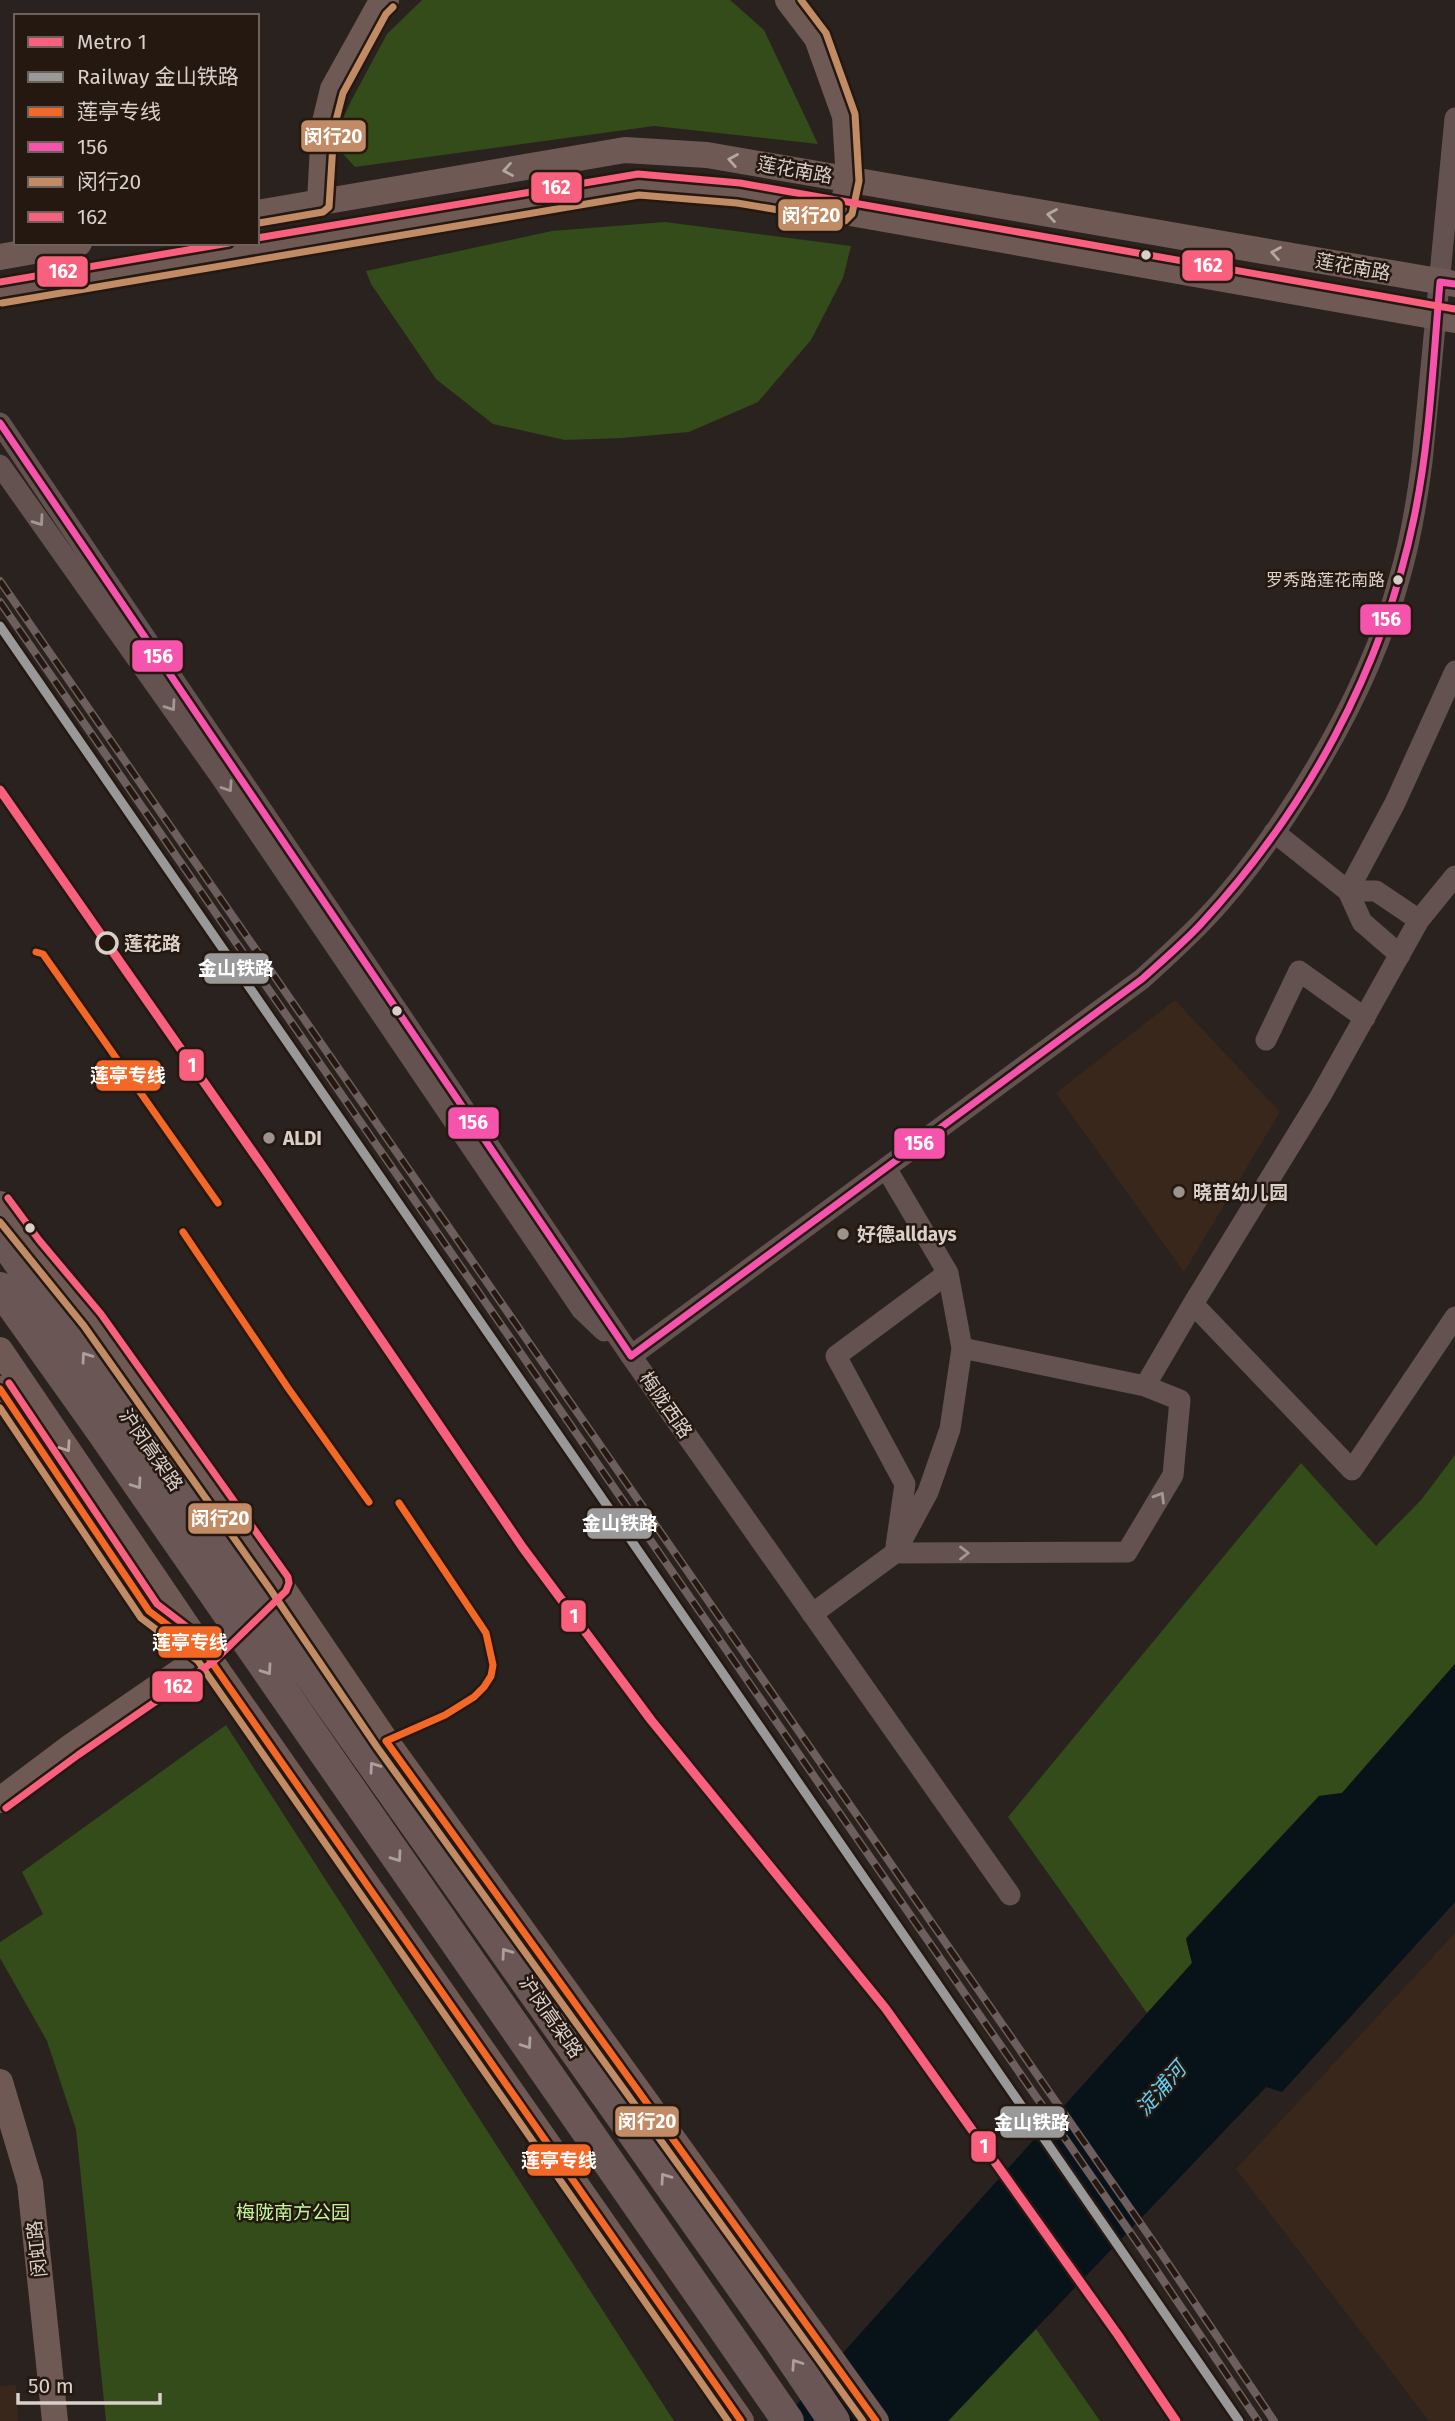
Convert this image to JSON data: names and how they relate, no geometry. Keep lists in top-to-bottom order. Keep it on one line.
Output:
{"streets":{"highway":["沪闵高架路"],"main road":["莲花南路","闵虹路"],"street":["梅陇西路"]},"water":["淀浦河"],"parks":["梅陇南方公园"],"places":["罗秀路莲花南路","莲花路","ALDI","晓苗幼儿园","好德alldays"],"lines":["transit line 闵行20","transit line 162","transit line 156","rail line 金山铁路","metro line 1","transit line 莲亭专线"],"legend":["Metro 1","Railway 金山铁路","莲亭专线","156","闵行20","162"],"scale_bar":"50 m"}
